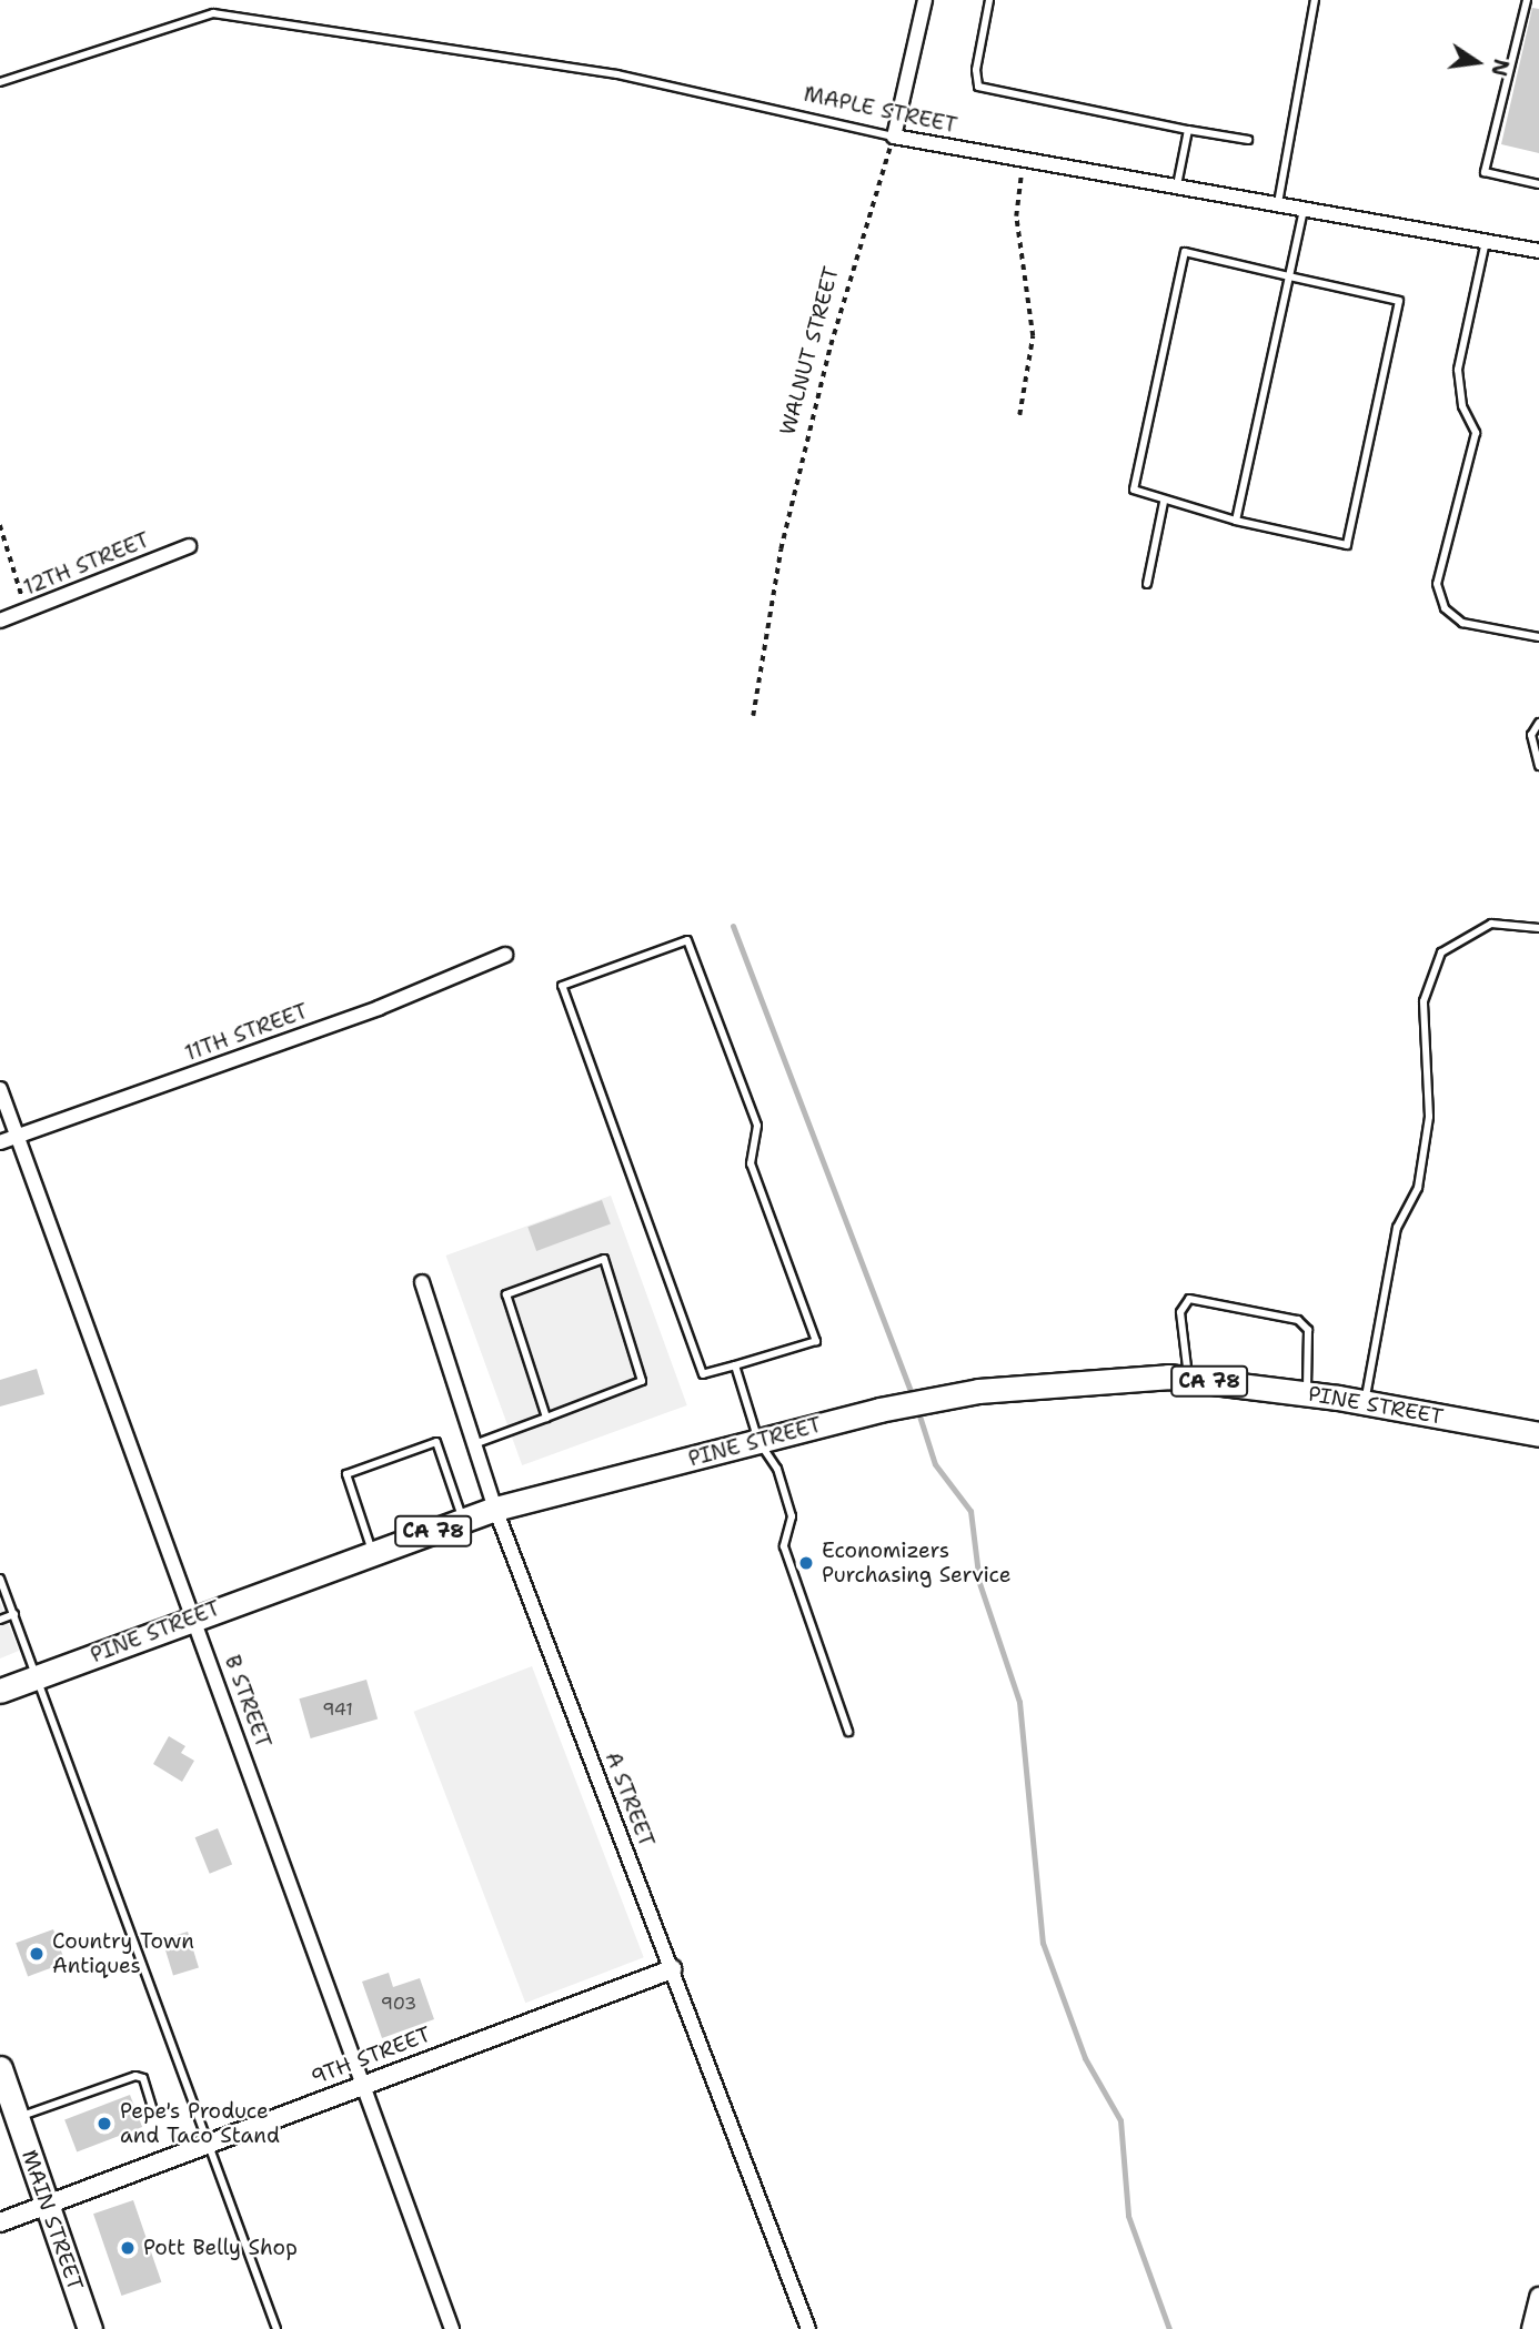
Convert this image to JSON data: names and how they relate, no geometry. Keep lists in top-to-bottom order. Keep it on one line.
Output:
{"streets":{"main road":["CA 78","PINE STREET","MAIN STREET"],"street":["MAPLE STREET","12TH STREET","11TH STREET","B STREET","A STREET","9TH STREET"],"path":["WALNUT STREET"]},"crossings":[["MAPLE STREET","WALNUT STREET"],["11TH STREET","B STREET"],["PINE STREET","B STREET"],["PINE STREET","A STREET"],["B STREET","9TH STREET"],["A STREET","9TH STREET"],["9TH STREET","MAIN STREET"]],"places":["Economizers Purchasing Service","Country Town Antiques","Pepe's Produce and Taco Stand","Pott Belly Shop"],"house_numbers":["941","903"],"north":"right"}
